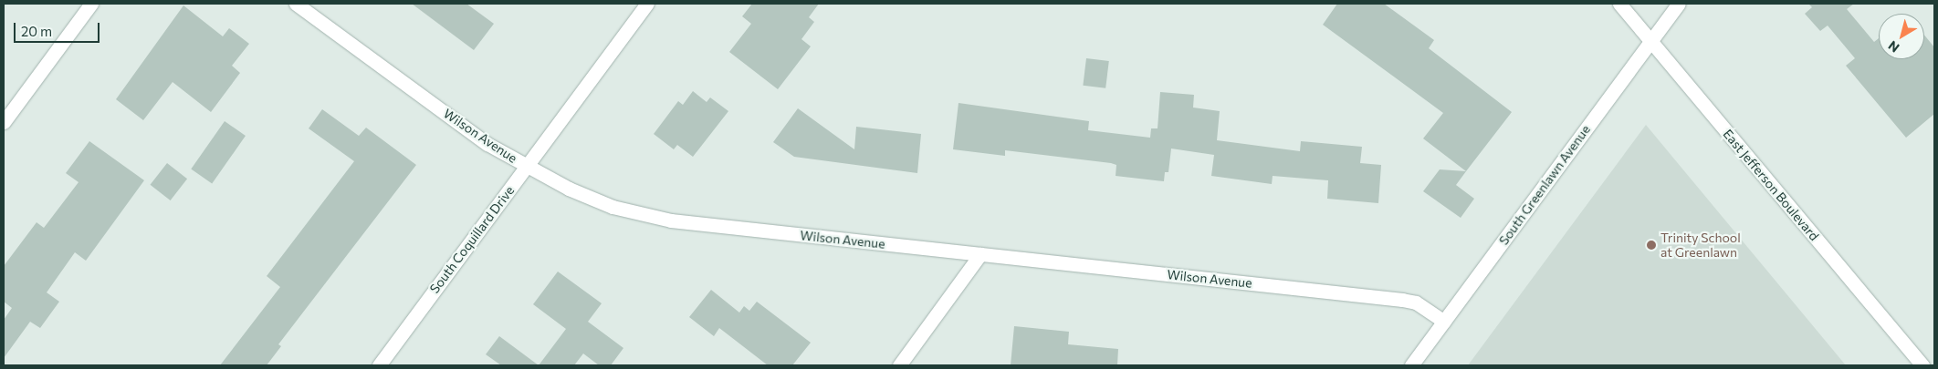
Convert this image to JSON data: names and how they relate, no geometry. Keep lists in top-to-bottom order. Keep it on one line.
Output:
{"streets":{"street":["Wilson Avenue","South Greenlawn Avenue","East Jefferson Boulevard","South Coquillard Drive"]},"crossings":[["Wilson Avenue","South Greenlawn Avenue"],["Wilson Avenue","South Coquillard Drive"],["South Greenlawn Avenue","East Jefferson Boulevard"]],"places":["Trinity School at Greenlawn"],"scale_bar":"20 m","north":"bottom left"}
